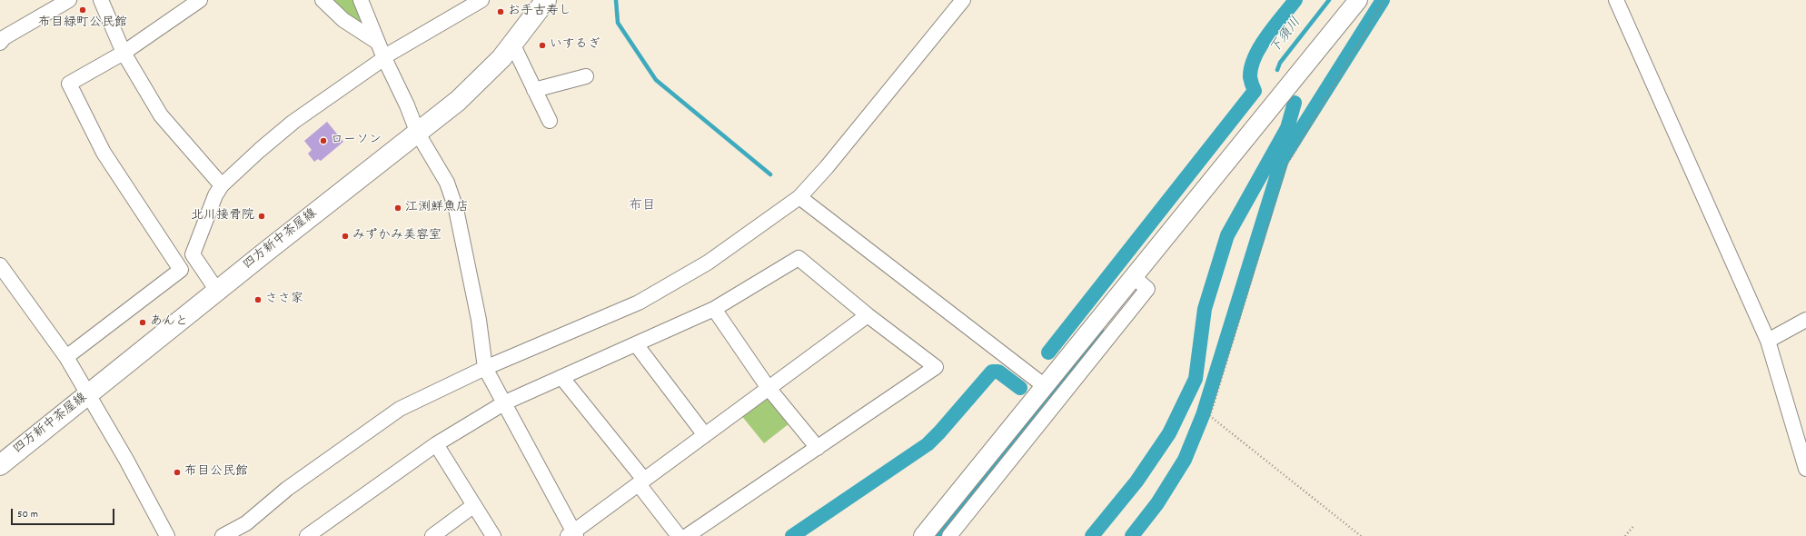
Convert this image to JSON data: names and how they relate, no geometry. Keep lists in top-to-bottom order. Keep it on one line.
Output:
{"streets":{"main road":["四方新中茶屋線"]},"districts":["布目"],"water":["下須川"],"places":["布目緑町公民館","お手古寿し","いするぎ","ローソン","江渕鮮魚店","北川接骨院","みずかみ美容室","ささ家","あんと","布目公民館"],"scale_bar":"50 m"}
